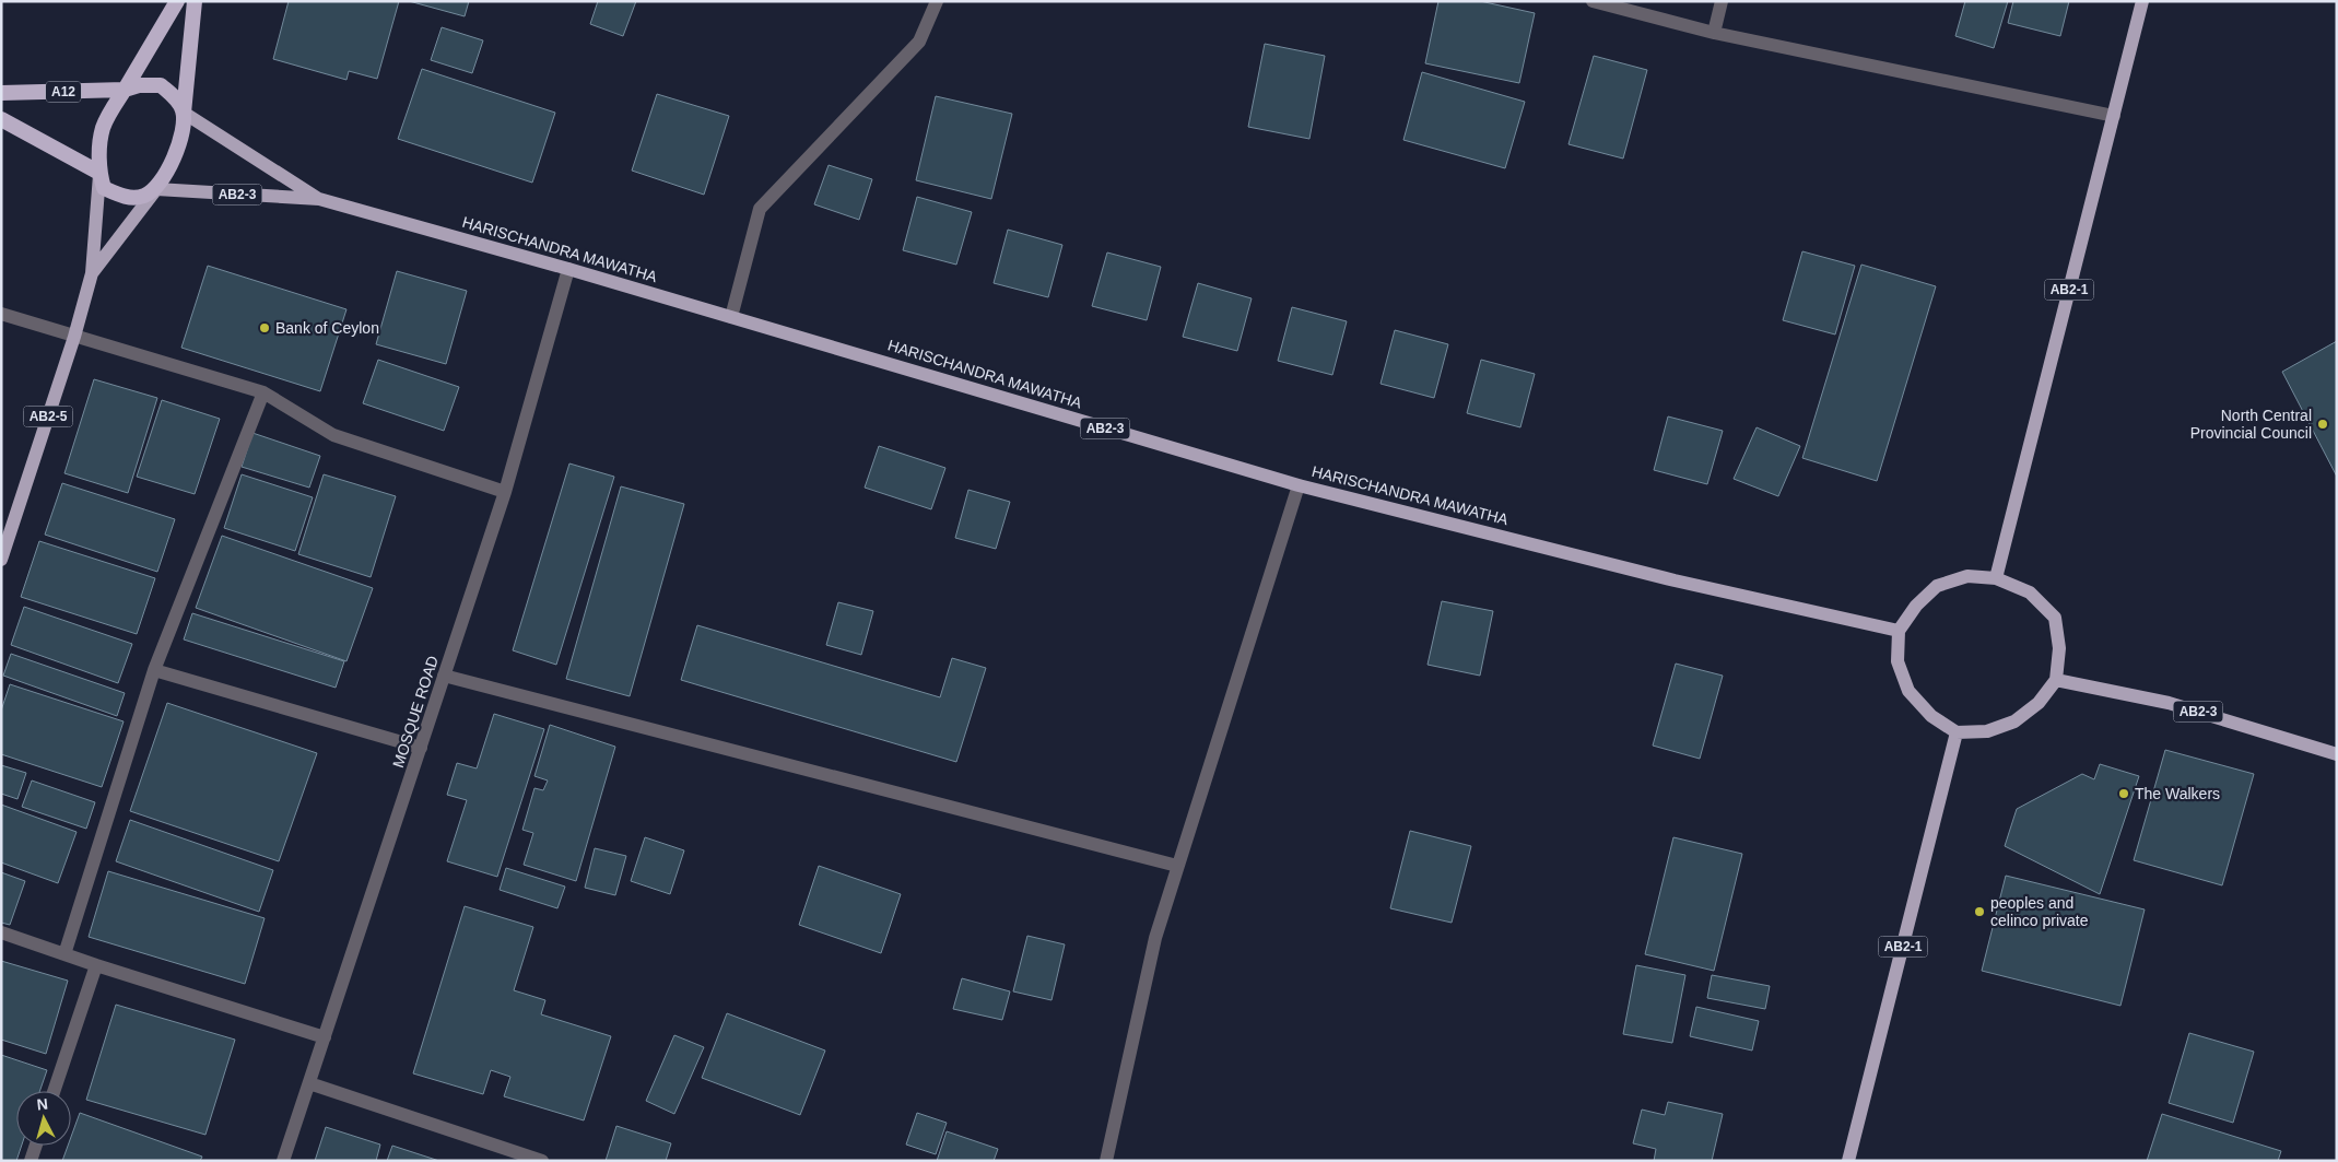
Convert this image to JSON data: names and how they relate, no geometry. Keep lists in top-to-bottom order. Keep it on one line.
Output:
{"streets":{"highway":["A12"],"main road":["AB2-3","HARISCHANDRA MAWATHA","AB2-1","AB2-5"],"street":["MOSQUE ROAD"]},"crossings":[["A12","HARISCHANDRA MAWATHA"],["A12","AB2-5"],["AB2-3","HARISCHANDRA MAWATHA"],["AB2-3","AB2-1"],["HARISCHANDRA MAWATHA","AB2-1"],["HARISCHANDRA MAWATHA","AB2-5"],["HARISCHANDRA MAWATHA","MOSQUE ROAD"]],"places":["Bank of Ceylon","North Central Provincial Council","The Walkers","peoples and celinco private"],"north":"top"}
